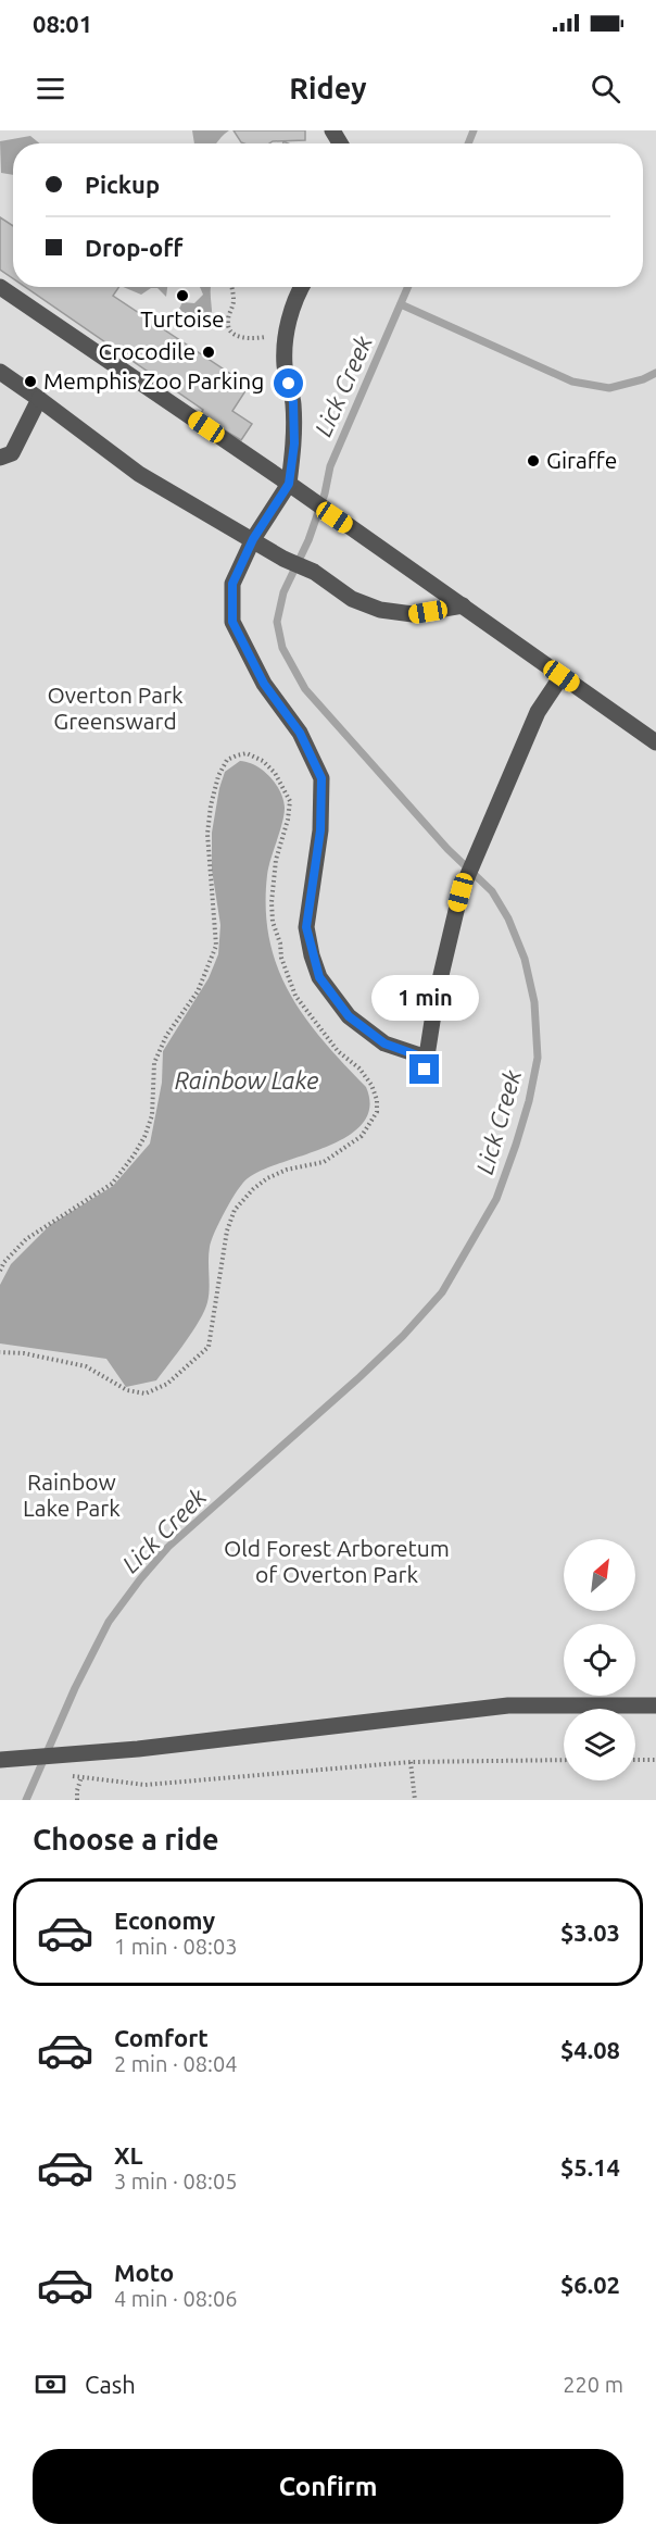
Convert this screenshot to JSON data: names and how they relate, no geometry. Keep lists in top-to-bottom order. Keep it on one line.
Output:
{"water":["Lick Creek","Rainbow Lake"],"parks":["Overton Park Greensward","Rainbow Lake Park","Old Forest Arboretum of Overton Park"],"places":["Turtoise","Crocodile","Memphis Zoo Parking","Giraffe"],"north":"top right","page":{"status":"08:01","header":"Ridey","banner":["Pickup","Drop-off"],"bubble":"1 min","heading":"Choose a ride","list":[{"name":"Economy","note":"1 min · 08:03","value":"$3.03"},{"name":"Comfort","note":"2 min · 08:04","value":"$4.08"},{"name":"XL","note":"3 min · 08:05","value":"$5.14"},{"name":"Moto","note":"4 min · 08:06","value":"$6.02"}],"pay":["Cash","220 m"],"buttons":"Confirm"}}
